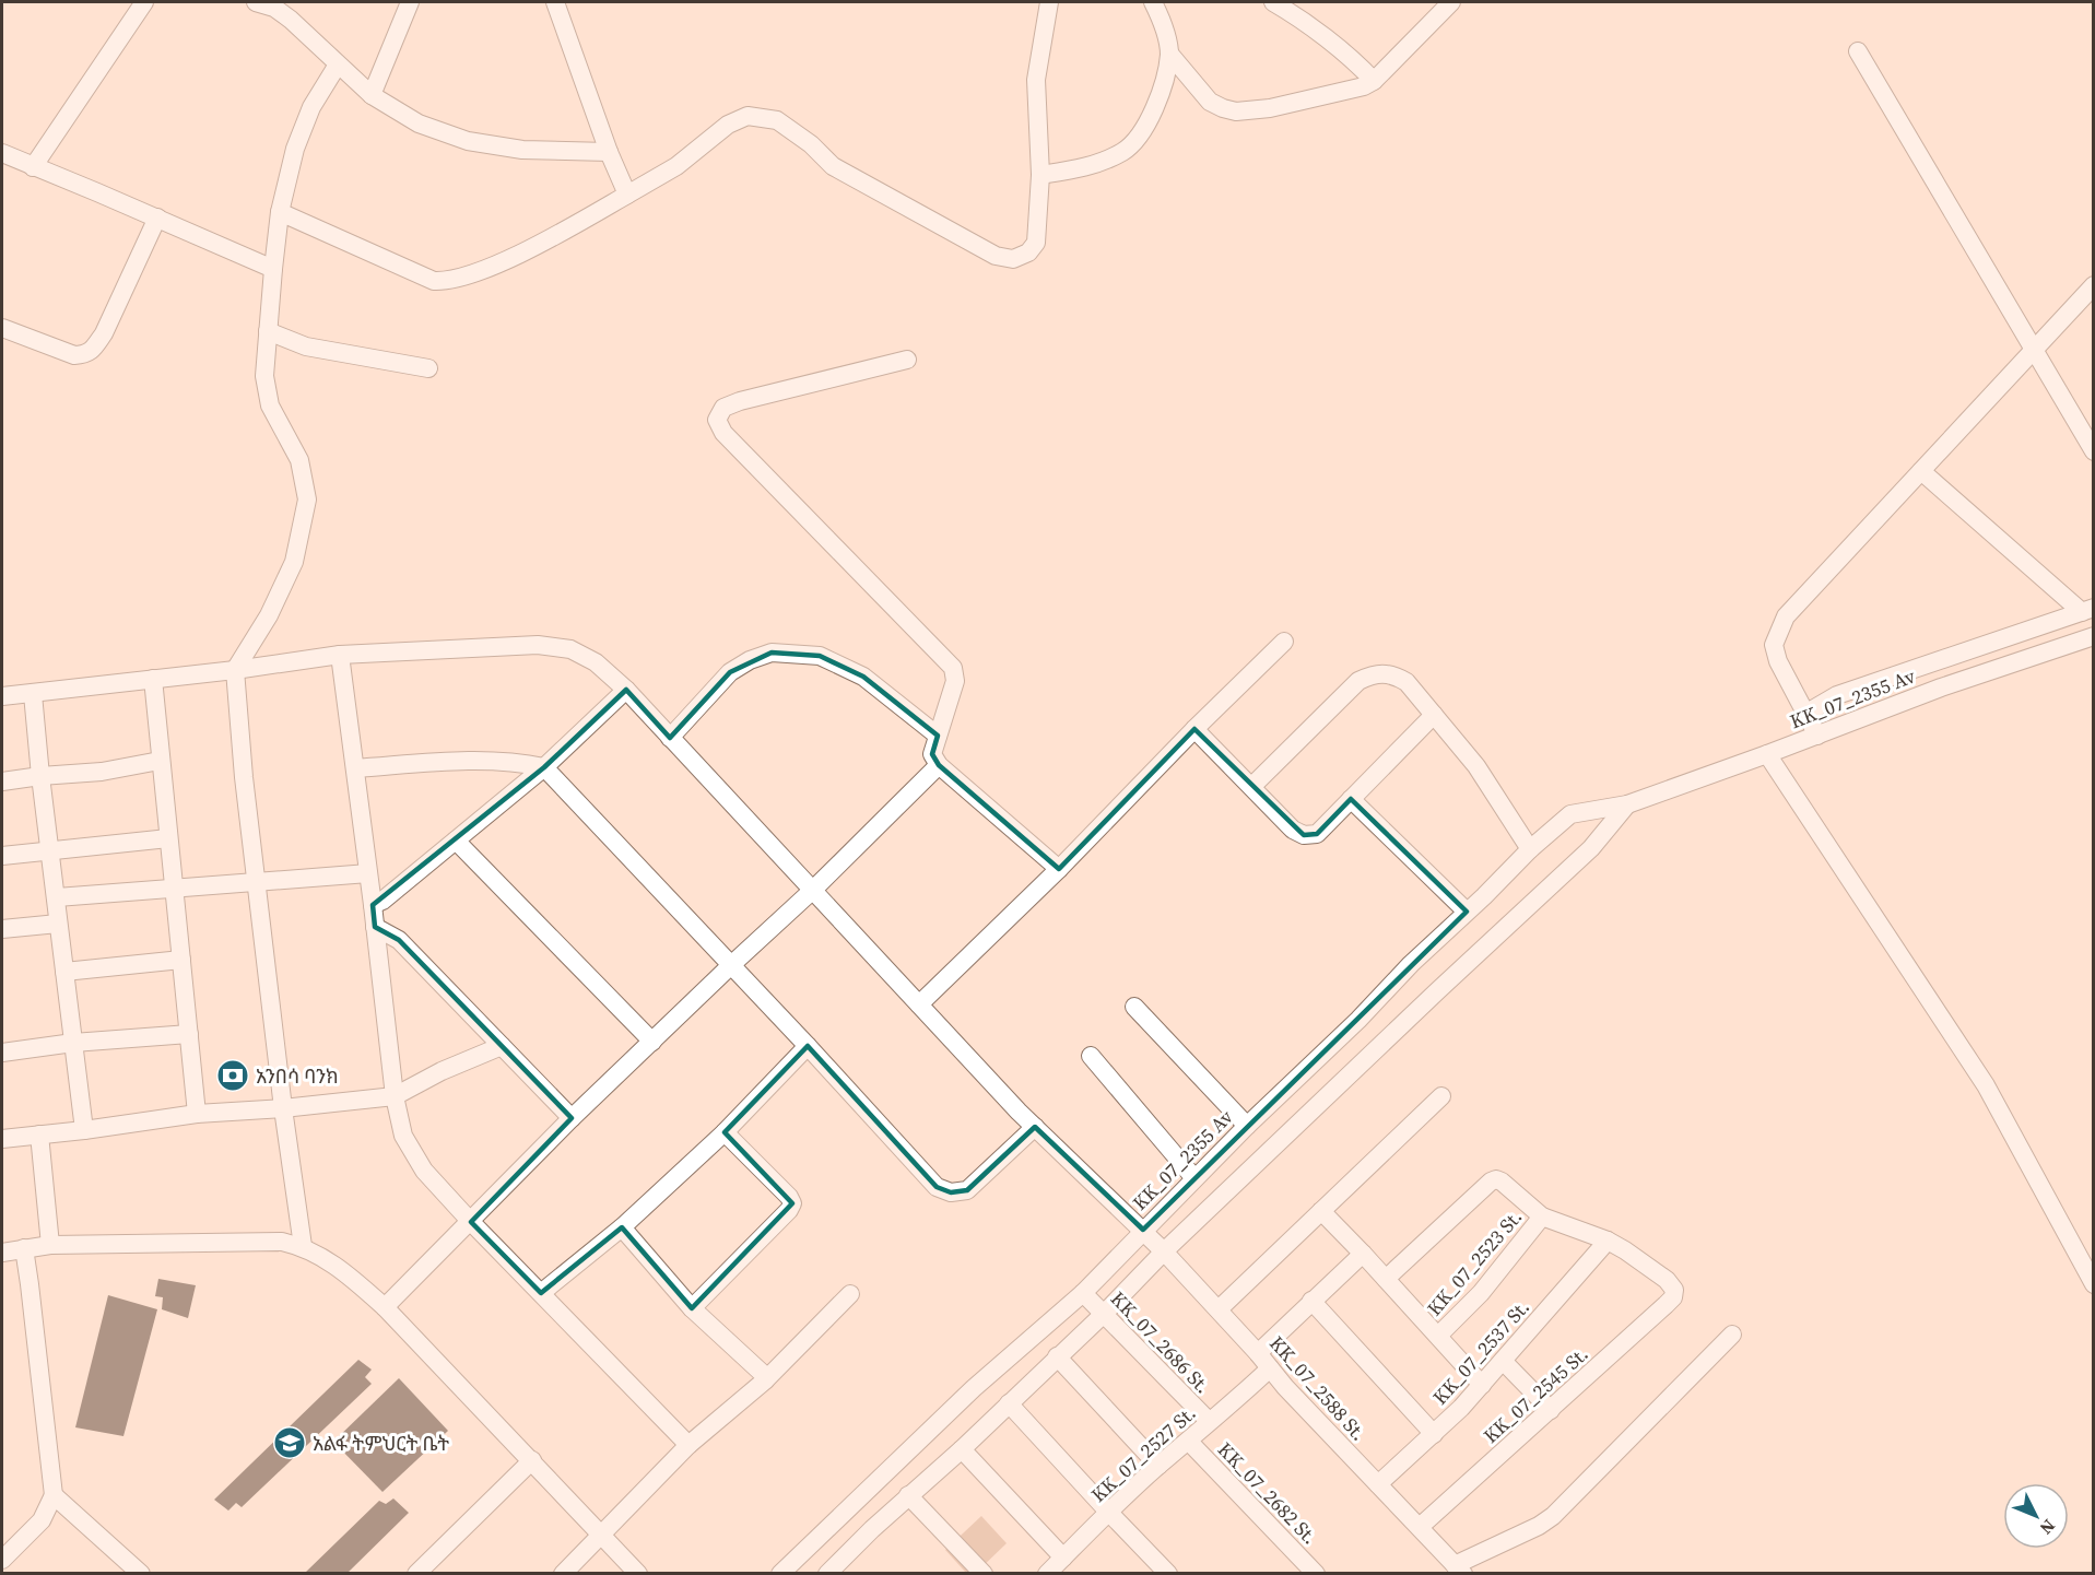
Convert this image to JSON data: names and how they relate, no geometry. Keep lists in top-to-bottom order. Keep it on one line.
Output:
{"streets":{"street":["KK_07_2355 Av","KK_07_2523 St.","KK_07_2686 St.","KK_07_2537 St.","KK_07_2588 St.","KK_07_2545 St.","KK_07_2527 St.","KK_07_2682 St."]},"crossings":[["KK_07_2355 Av","KK_07_2686 St."],["KK_07_2355 Av","KK_07_2588 St."],["KK_07_2686 St.","KK_07_2527 St."],["KK_07_2537 St.","KK_07_2588 St."],["KK_07_2537 St.","KK_07_2545 St."],["KK_07_2588 St.","KK_07_2545 St."],["KK_07_2588 St.","KK_07_2527 St."],["KK_07_2527 St.","KK_07_2682 St."]],"places":{"bank":["አንበሳ ባንክ"],"school or university":["አልፋ ትምህርት ቤት"]},"north":"bottom right"}
